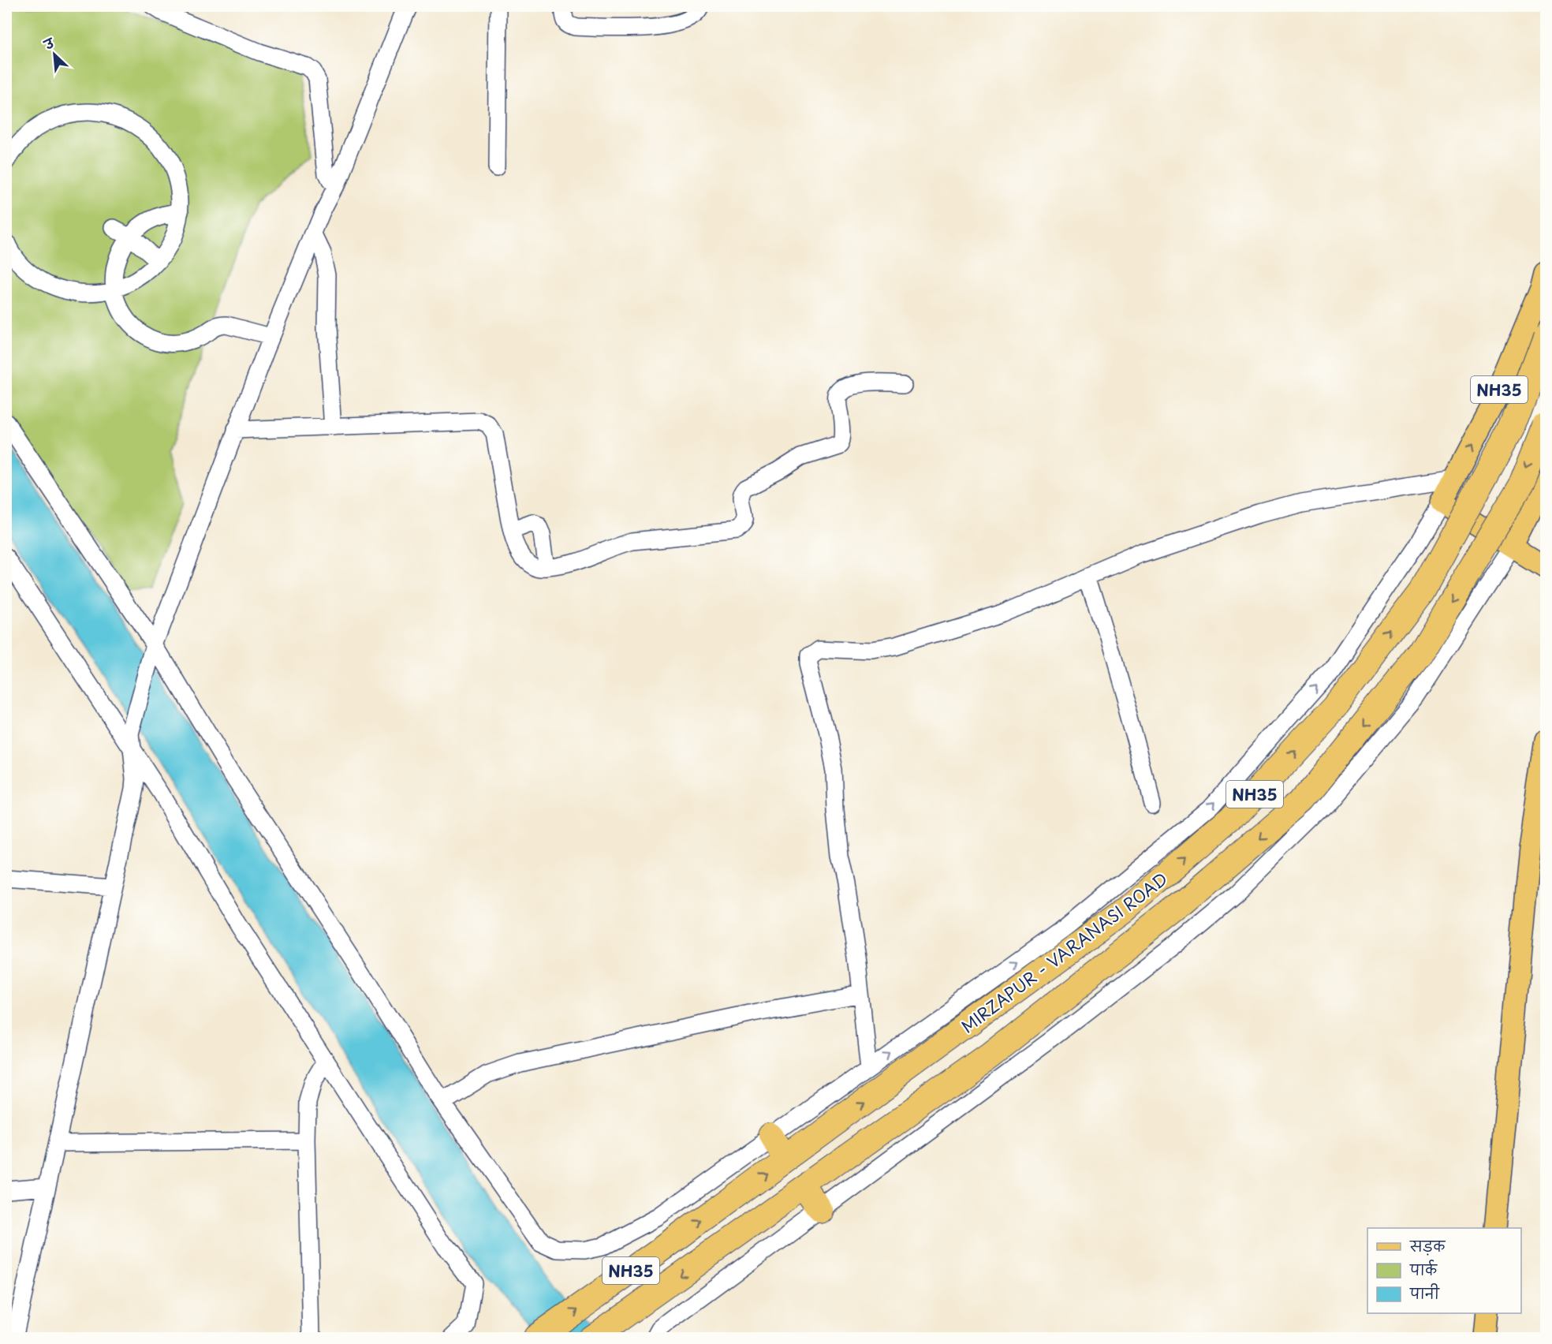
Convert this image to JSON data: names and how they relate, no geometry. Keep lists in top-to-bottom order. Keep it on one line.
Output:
{"streets":{"highway":["NH35","MIRZAPUR - VARANASI ROAD"]},"legend":["सड़क","पार्क","पानी"],"north":"top left"}
